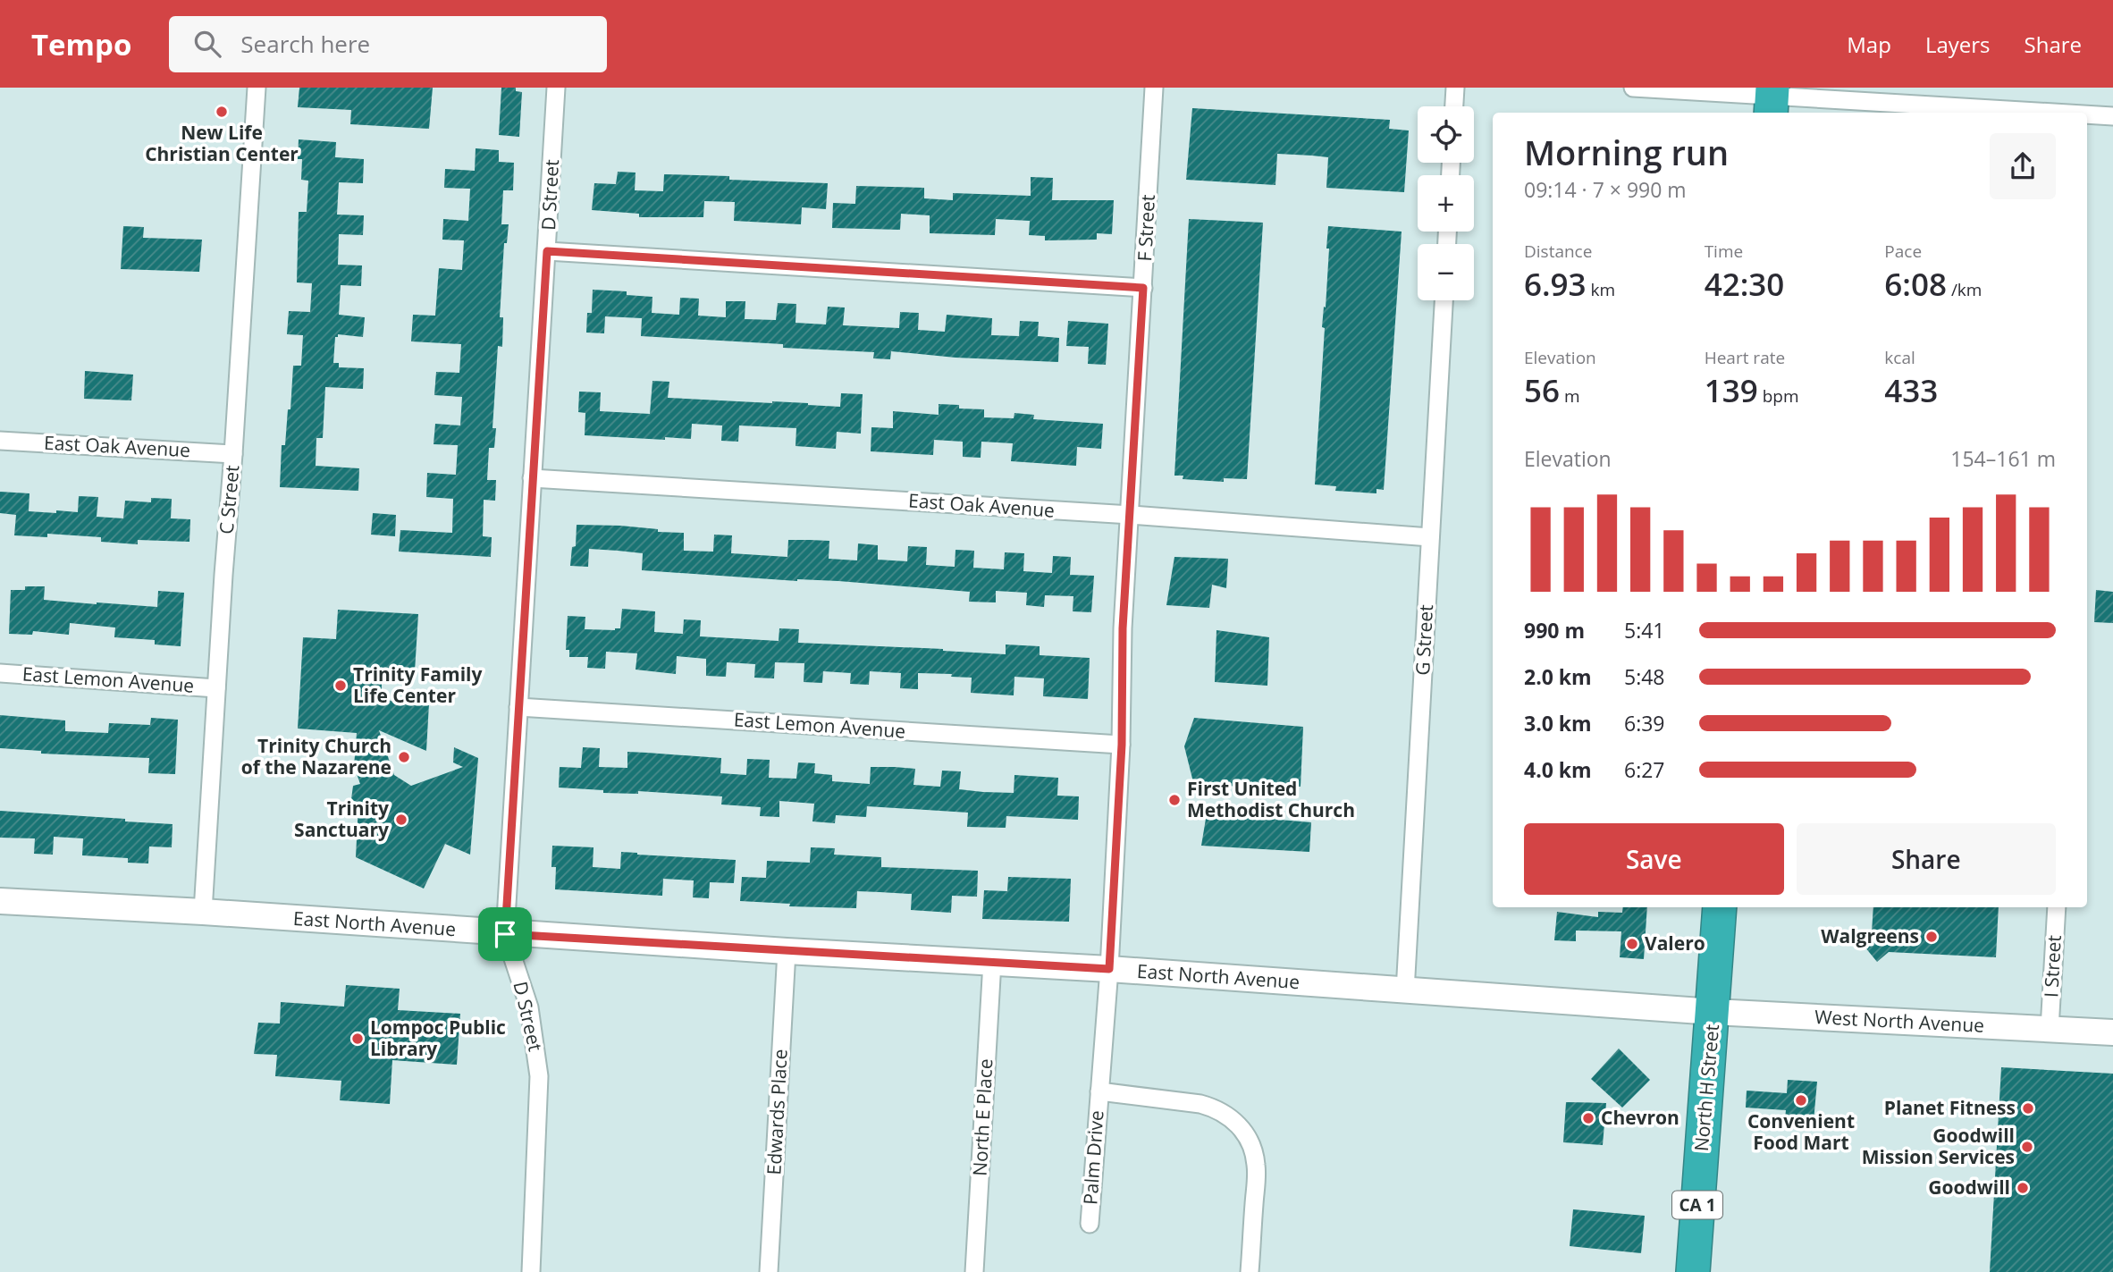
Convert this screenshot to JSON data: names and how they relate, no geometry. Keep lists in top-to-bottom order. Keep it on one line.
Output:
{"streets":{"highway":["North H Street","CA 1"],"street":["D Street","F Street","East Oak Avenue","C Street","G Street","East Lemon Avenue","East North Avenue","I Street","West North Avenue","Edwards Place","North E Place","Palm Drive"]},"crossings":[["D Street","East Oak Avenue"],["D Street","East Lemon Avenue"],["D Street","East North Avenue"],["F Street","East Oak Avenue"],["F Street","East Lemon Avenue"],["F Street","East North Avenue"],["F Street","Palm Drive"],["East Oak Avenue","C Street"],["East Oak Avenue","G Street"],["C Street","East Lemon Avenue"],["C Street","East North Avenue"],["G Street","East North Avenue"],["East North Avenue","West North Avenue"],["East North Avenue","North H Street"],["East North Avenue","Edwards Place"],["East North Avenue","North E Place"],["East North Avenue","Palm Drive"],["I Street","West North Avenue"],["West North Avenue","North H Street"]],"places":["New Life Christian Center","Trinity Family Life Center","Trinity Church of the Nazarene","First United Methodist Church","Trinity Sanctuary","Walgreens","Valero","Lompoc Public Library","Convenient Food Mart","Planet Fitness","Chevron","Goodwill Mission Services","Goodwill"],"page":{"header":"Tempo","search":"Search here","nav":["Map","Layers","Share"],"map_buttons":["+","−"],"heading":["Morning run","09:14 · 7 × 990 m"],"stats":[["Distance","6.93 km"],["Time","42:30"],["Pace","6:08 /km"],["Elevation","56 m"],["Heart rate","139 bpm"],["kcal","433"]],"chart":["Elevation","154–161 m"],"list":[{"name":"990 m","note":"5:41"},{"name":"2.0 km","note":"5:48"},{"name":"3.0 km","note":"6:39"},{"name":"4.0 km","note":"6:27"}],"buttons":["Save","Share"]}}
